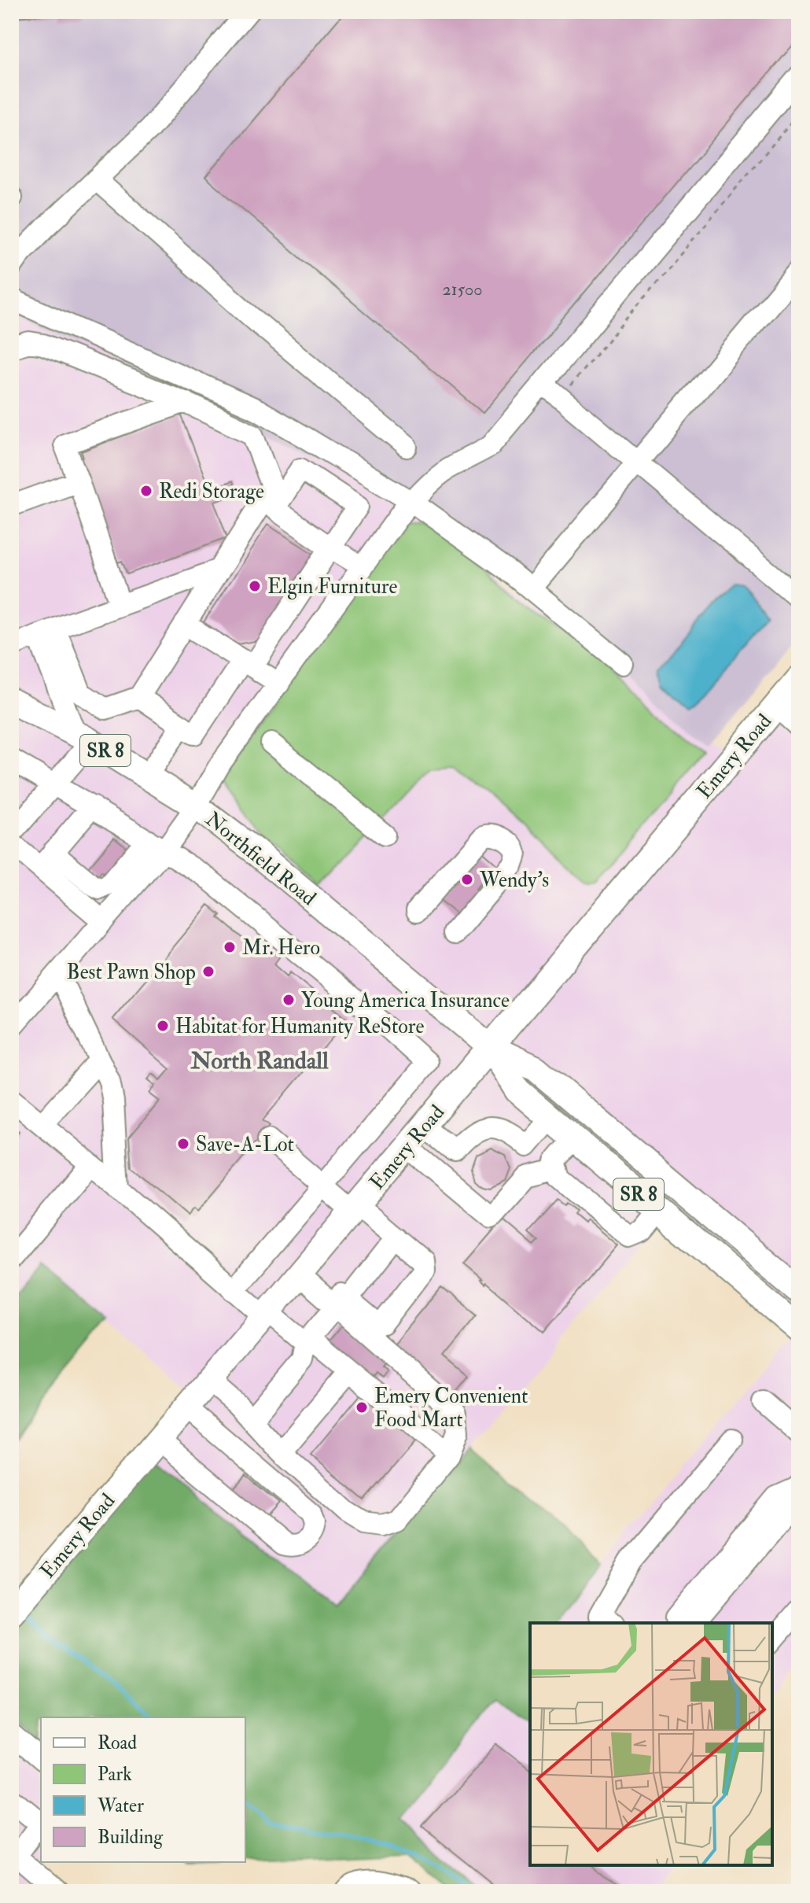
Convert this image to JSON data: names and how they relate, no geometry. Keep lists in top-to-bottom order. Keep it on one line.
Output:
{"streets":{"main road":["SR 8","Emery Road","Northfield Road"]},"crossings":[["Emery Road","Northfield Road"]],"districts":["North Randall"],"places":["Redi Storage","Elgin Furniture","Wendy's","Mr. Hero","Best Pawn Shop","Young America Insurance","Habitat for Humanity ReStore","Save-A-Lot","Emery Convenient Food Mart"],"house_numbers":["21500"],"legend":["Road","Park","Water","Building"]}
